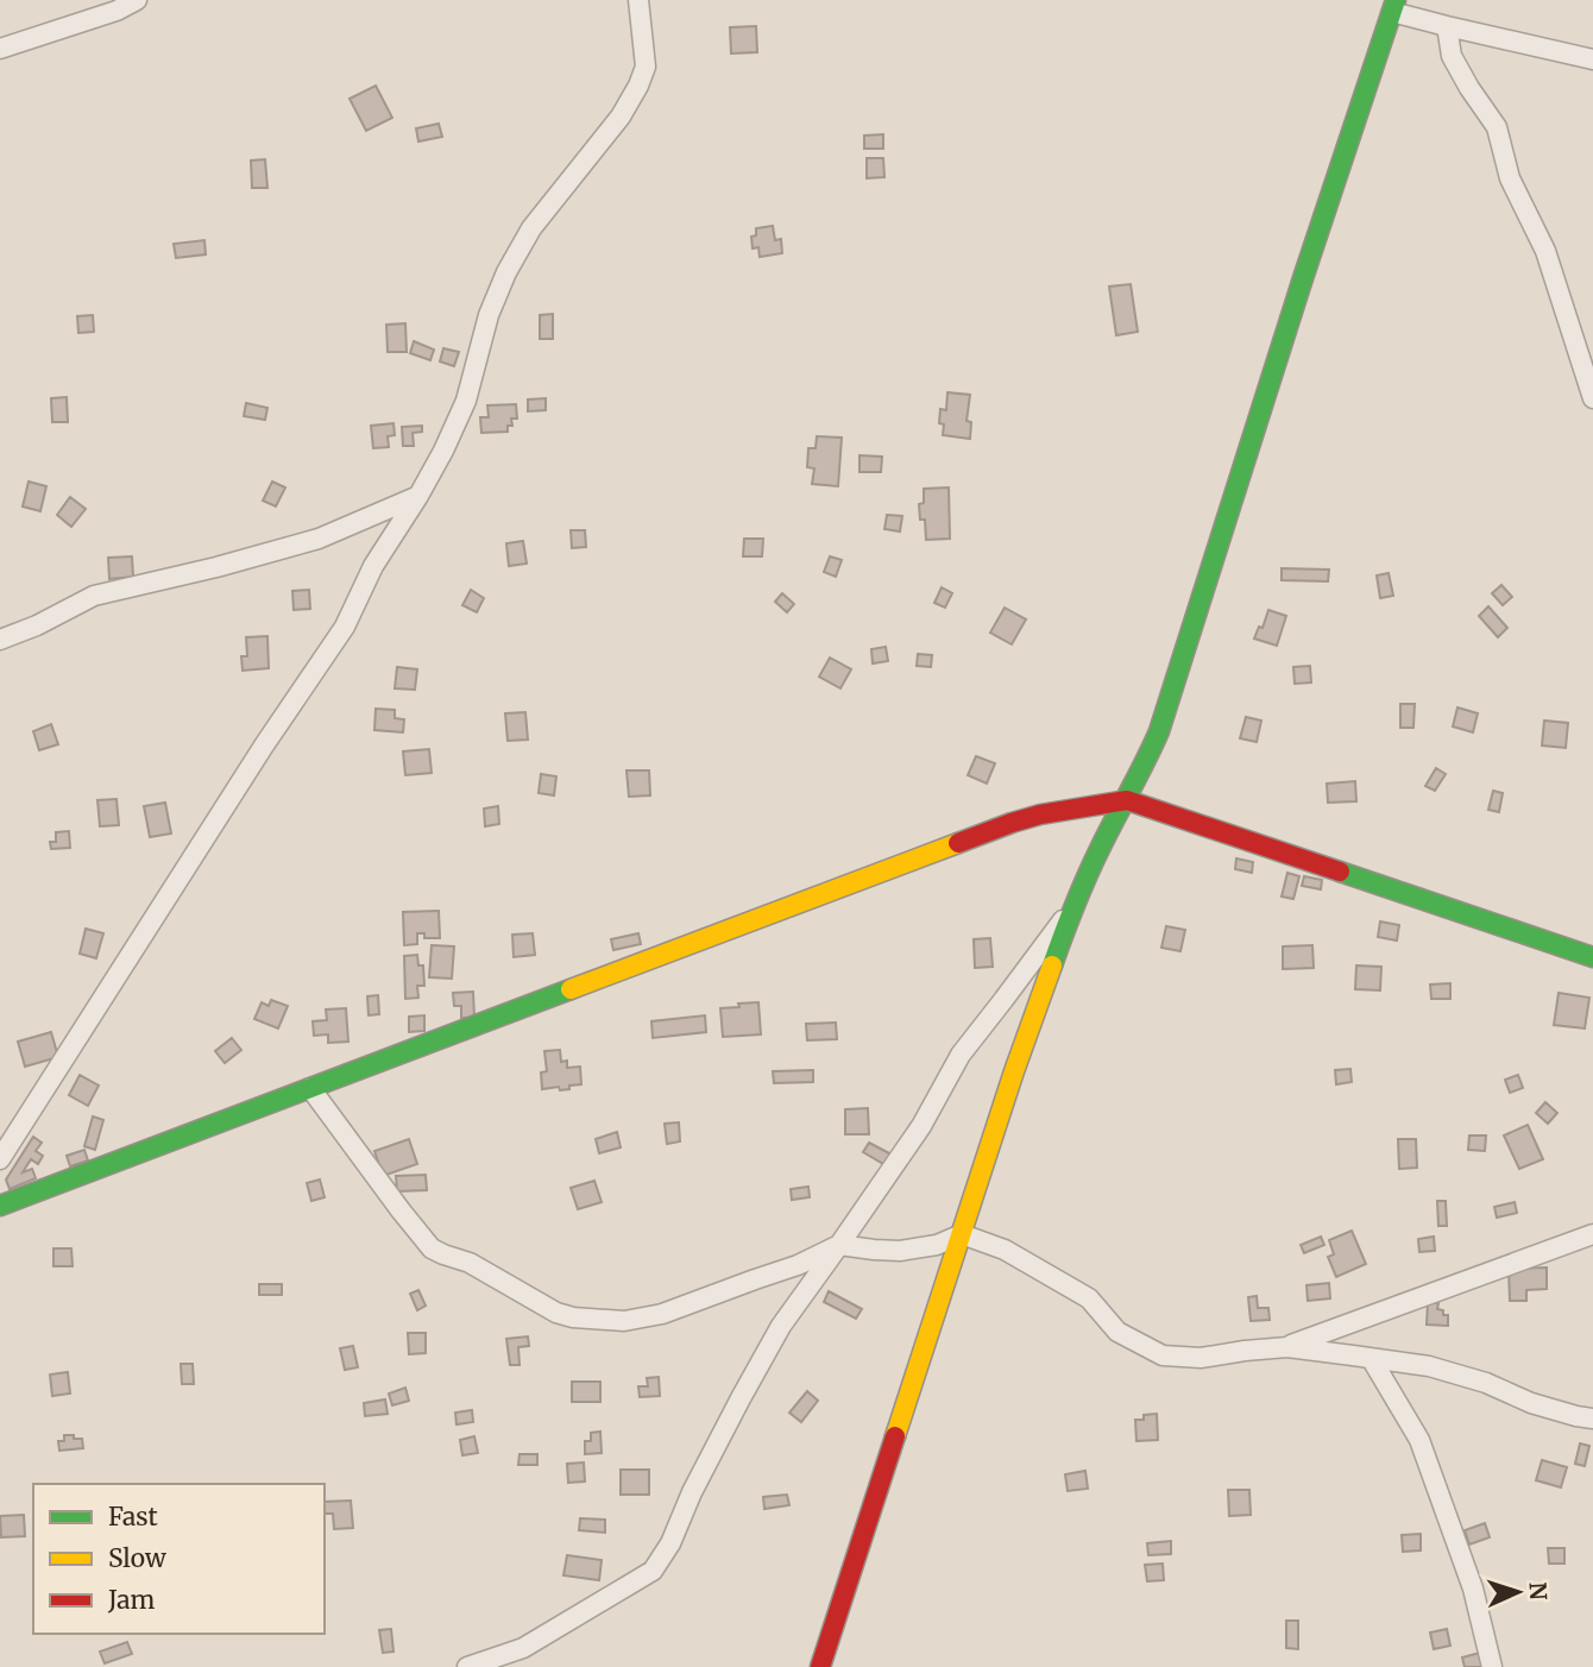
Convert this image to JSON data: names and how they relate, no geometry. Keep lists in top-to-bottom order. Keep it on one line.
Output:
{"legend":["Fast","Slow","Jam"],"north":"right"}
